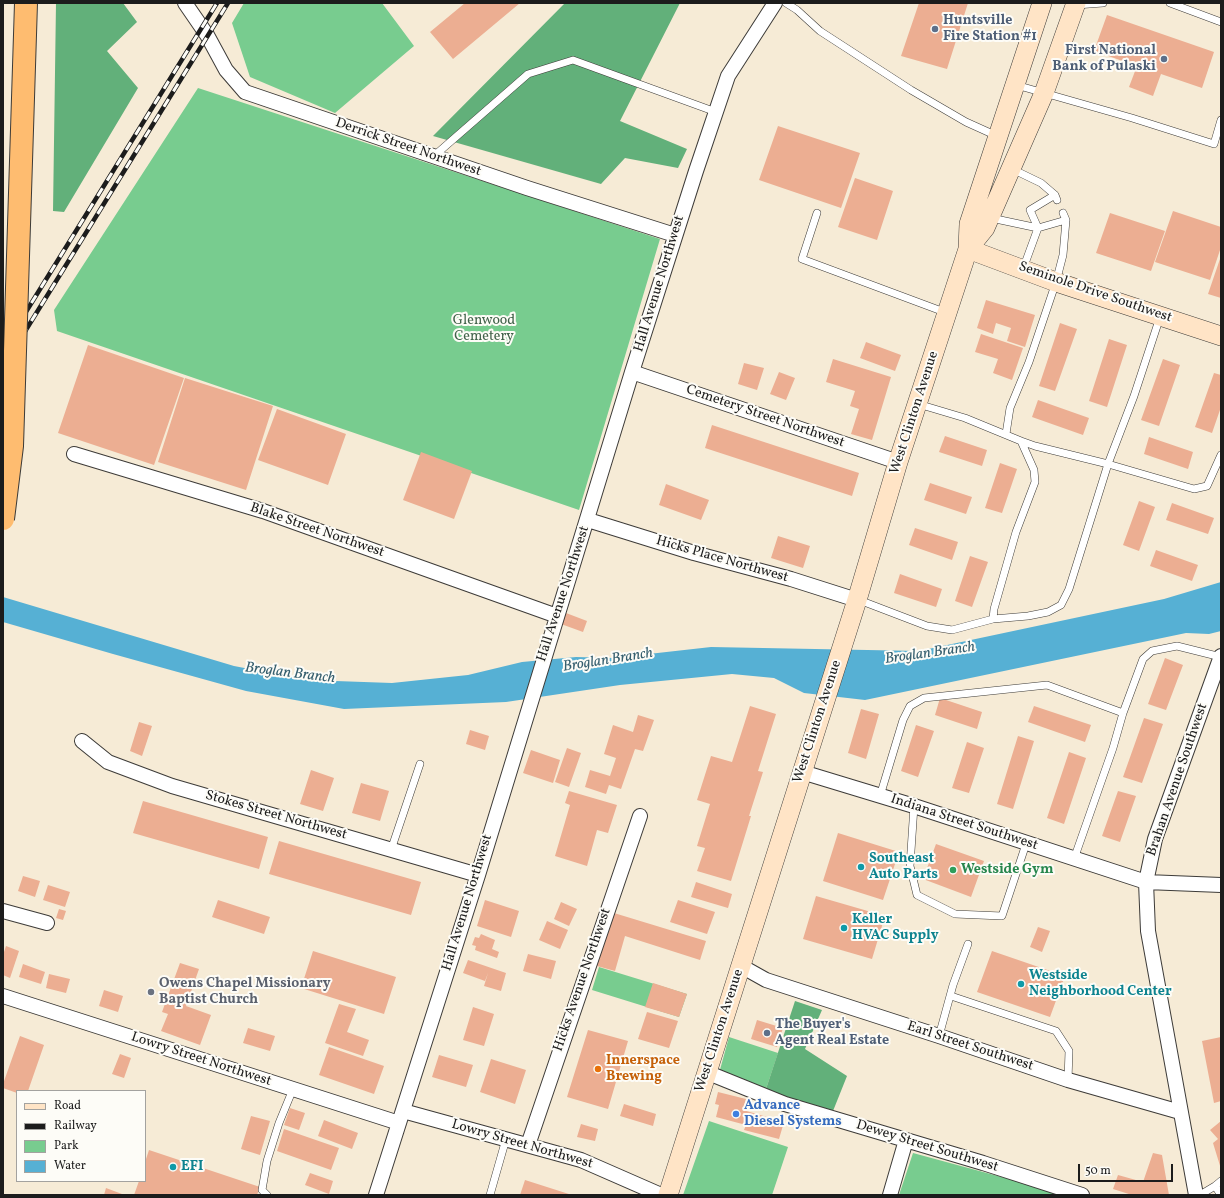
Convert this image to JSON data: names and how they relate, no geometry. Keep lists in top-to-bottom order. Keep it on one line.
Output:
{"streets":{"street":["Derrick Street Northwest","Hall Avenue Northwest","Seminole Drive Southwest","West Clinton Avenue","Cemetery Street Northwest","Blake Street Northwest","Hicks Place Northwest","Brahan Avenue Southwest","Stokes Street Northwest","Indiana Street Southwest","Hicks Avenue Northwest","Earl Street Southwest","Lowry Street Northwest","Dewey Street Southwest"]},"crossings":[["Derrick Street Northwest","Hall Avenue Northwest"],["Hall Avenue Northwest","Cemetery Street Northwest"],["Hall Avenue Northwest","Blake Street Northwest"],["Hall Avenue Northwest","Hicks Place Northwest"],["Hall Avenue Northwest","Stokes Street Northwest"],["Hall Avenue Northwest","Lowry Street Northwest"],["Seminole Drive Southwest","West Clinton Avenue"],["West Clinton Avenue","Cemetery Street Northwest"],["West Clinton Avenue","Hicks Place Northwest"],["West Clinton Avenue","Indiana Street Southwest"],["West Clinton Avenue","Earl Street Southwest"],["West Clinton Avenue","Dewey Street Southwest"],["Brahan Avenue Southwest","Indiana Street Southwest"],["Brahan Avenue Southwest","Earl Street Southwest"],["Hicks Avenue Northwest","Lowry Street Northwest"]],"water":["Broglan Branch"],"parks":["Glenwood Cemetery"],"places":["Huntsville Fire Station #1","First National Bank of Pulaski","Southeast Auto Parts","Westside Gym","Keller HVAC Supply","Westside Neighborhood Center","Owens Chapel Missionary Baptist Church","The Buyer's Agent Real Estate","Innerspace Brewing","Advance Diesel Systems","EFI"],"legend":["Road","Railway","Park","Water"],"scale_bar":"50 m"}
